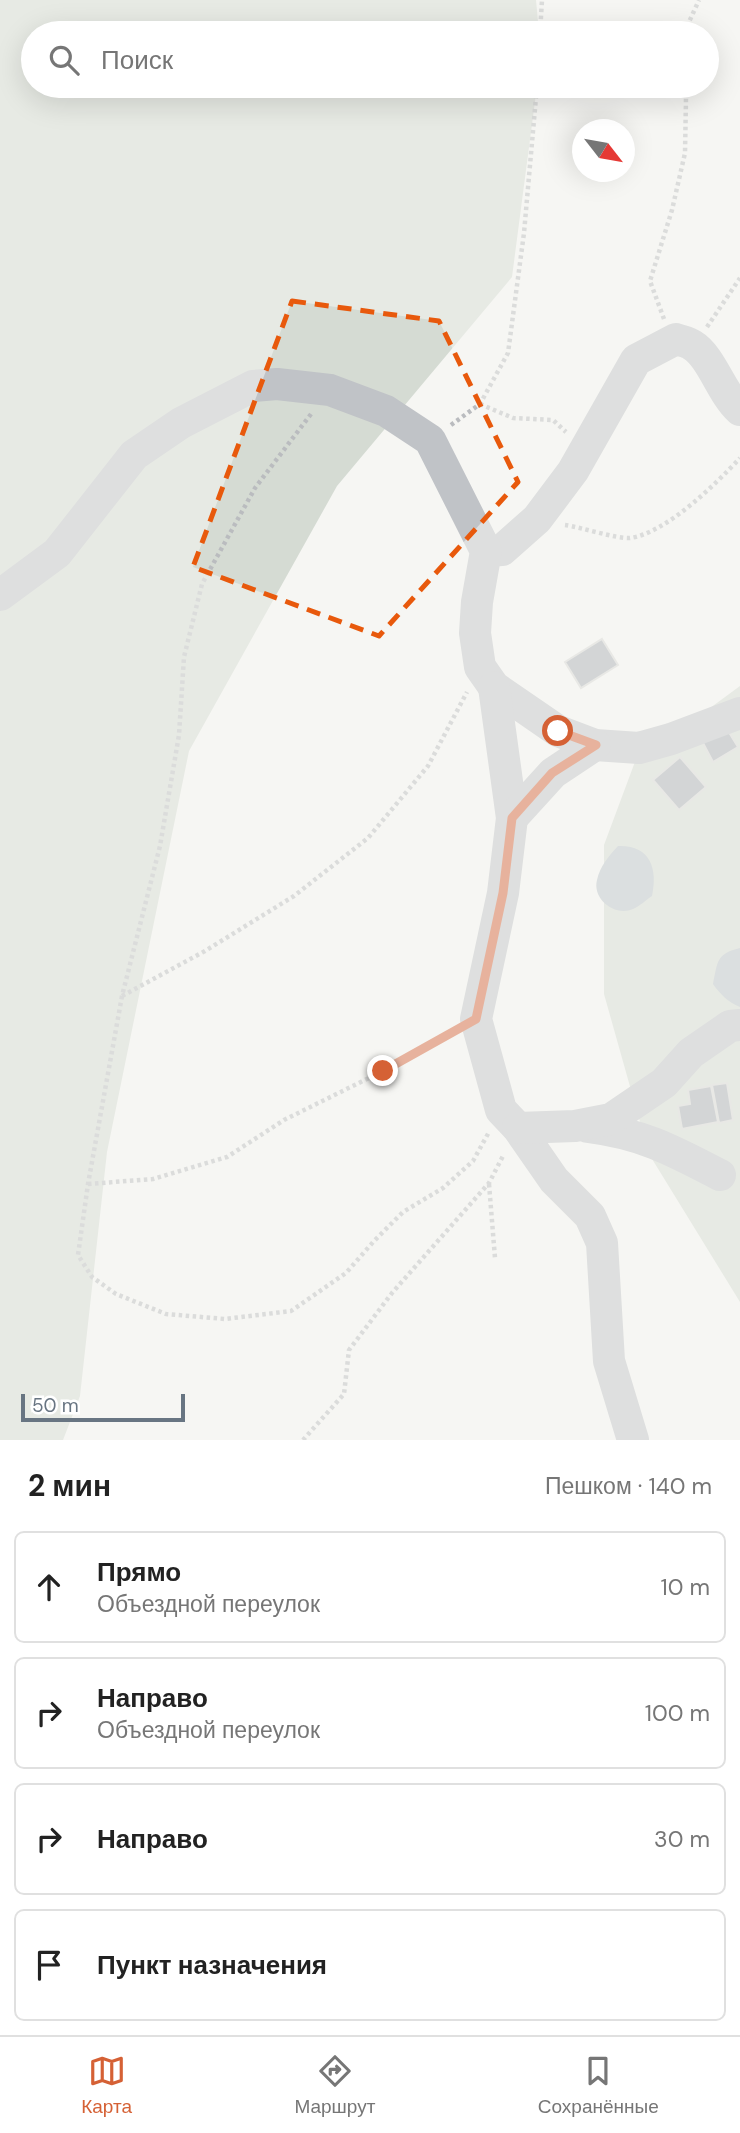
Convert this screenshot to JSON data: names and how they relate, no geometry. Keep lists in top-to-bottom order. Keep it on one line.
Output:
{"scale_bar":"50 m","north":"bottom right","page":{"search":"Поиск","scale":"50 m","heading":["2 мин","Пешком · 140 m"],"list":[["Прямо","Объездной переулок","10 m"],["Направо","Объездной переулок","100 m"],["Направо","30 m"],"Пункт назначения"],"nav":["Карта","Маршрут","Сохранённые"]}}
